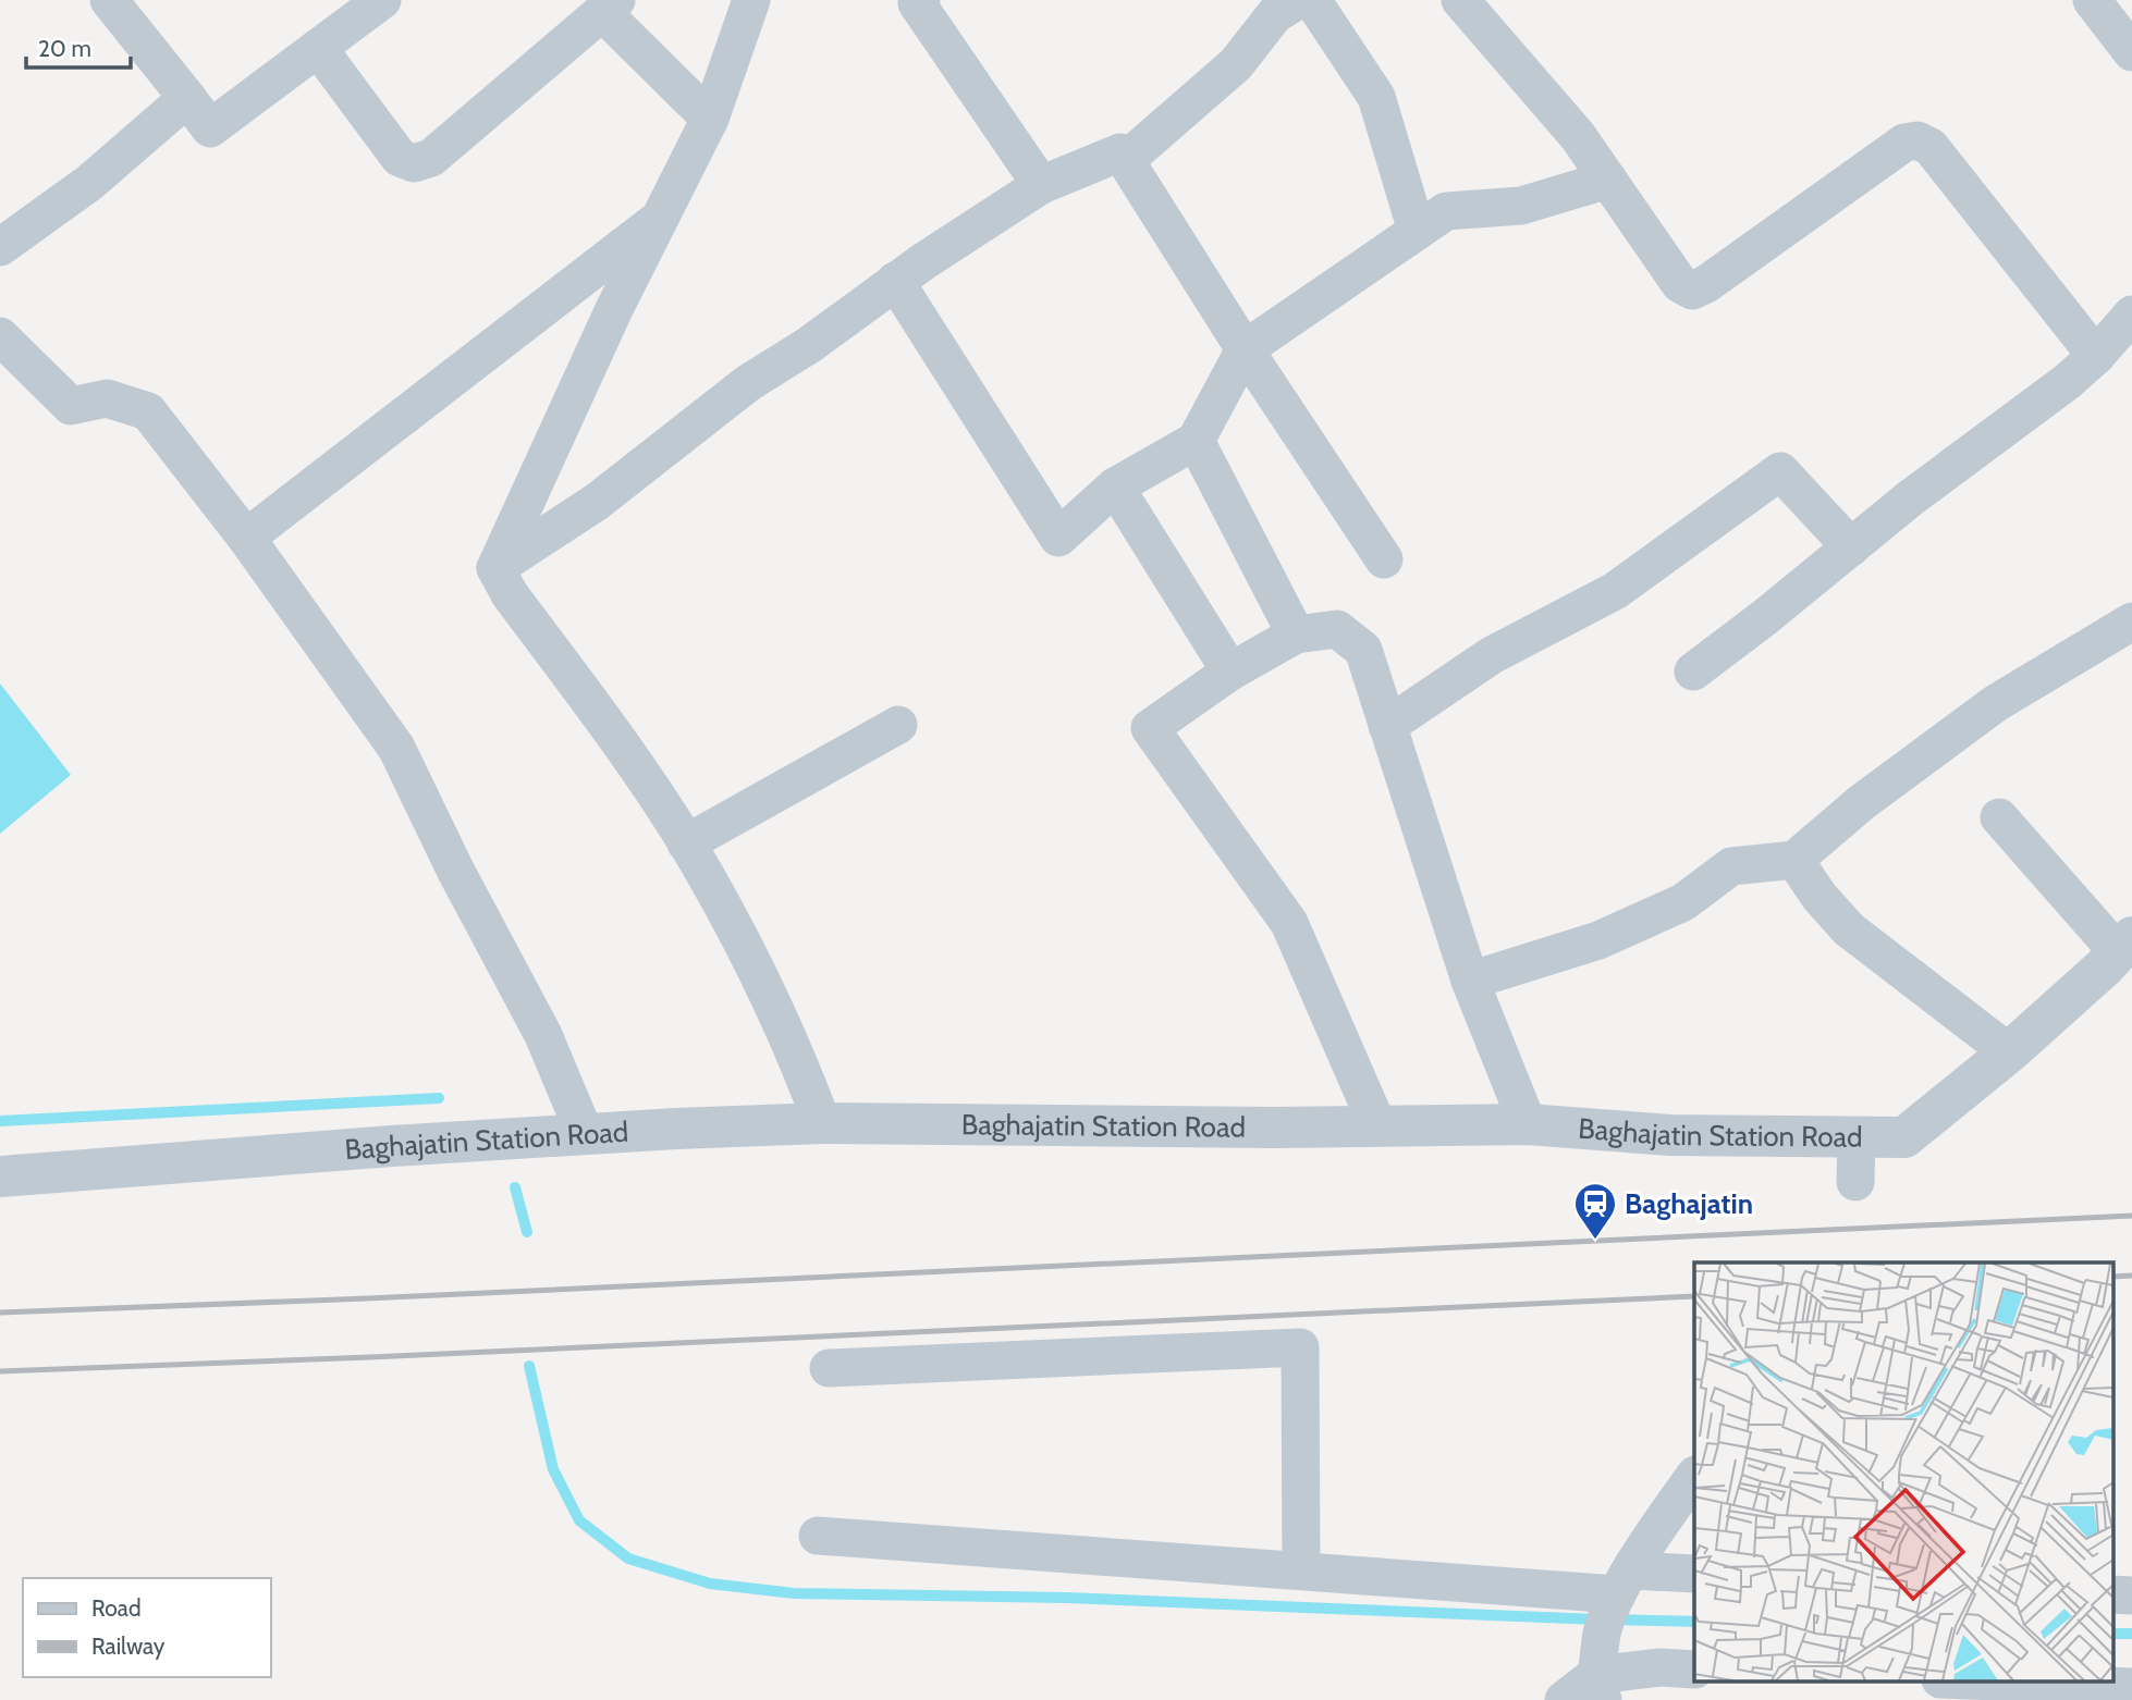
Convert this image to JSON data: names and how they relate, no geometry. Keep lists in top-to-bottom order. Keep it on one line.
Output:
{"streets":{"street":["Baghajatin Station Road"]},"places":{"station":["Baghajatin"]},"legend":["Road","Railway"],"scale_bar":"20 m"}
